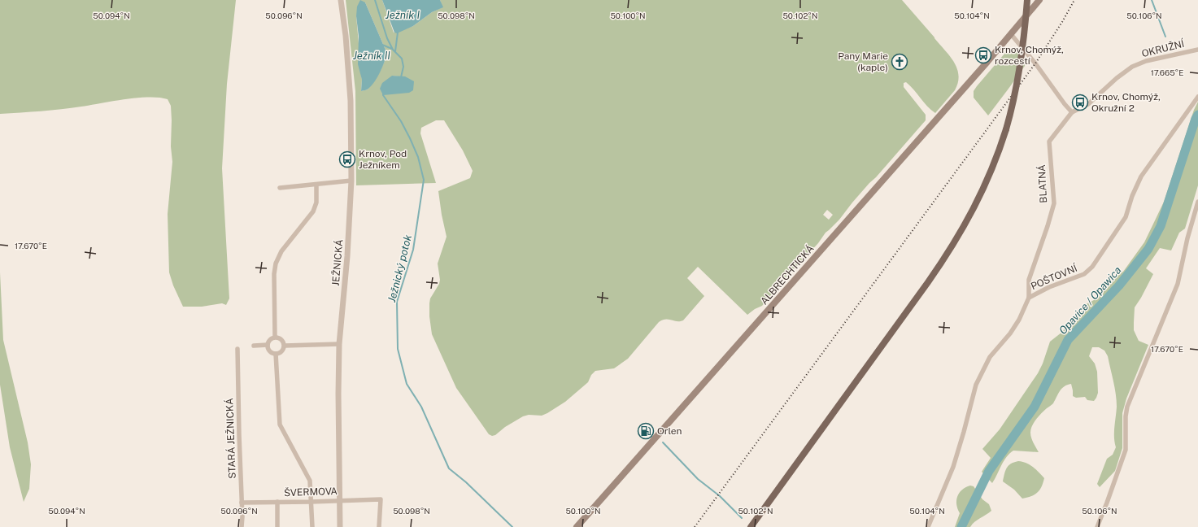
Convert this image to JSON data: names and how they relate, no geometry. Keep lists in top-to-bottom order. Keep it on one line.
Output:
{"streets":{"main road":["ALBRECHTICKÁ"],"street":["OKRUŽNÍ","BLATNÁ","JEŽNICKÁ","POŠTOVNÍ","STARÁ JEŽNICKÁ","ŠVERMOVA"]},"crossings":[["OKRUŽNÍ","BLATNÁ"],["BLATNÁ","POŠTOVNÍ"],["JEŽNICKÁ","ŠVERMOVA"],["STARÁ JEŽNICKÁ","ŠVERMOVA"]],"water":["Ježník I","Ježník II","Ježnický potok","Opavice / Opawica"],"places":{"bus stop":["Krnov, Chomýž, rozcestí","Krnov, Chomýž, Okružní 2","Krnov, Pod Ježníkem"],"church":["Pany Marie (kaple)"],"fuel station":["Orlen"]},"coordinates":["50.094°N","50.096°N","50.098°N","50.100°N","50.102°N","50.104°N","50.106°N","17.665°E","17.670°E"]}
